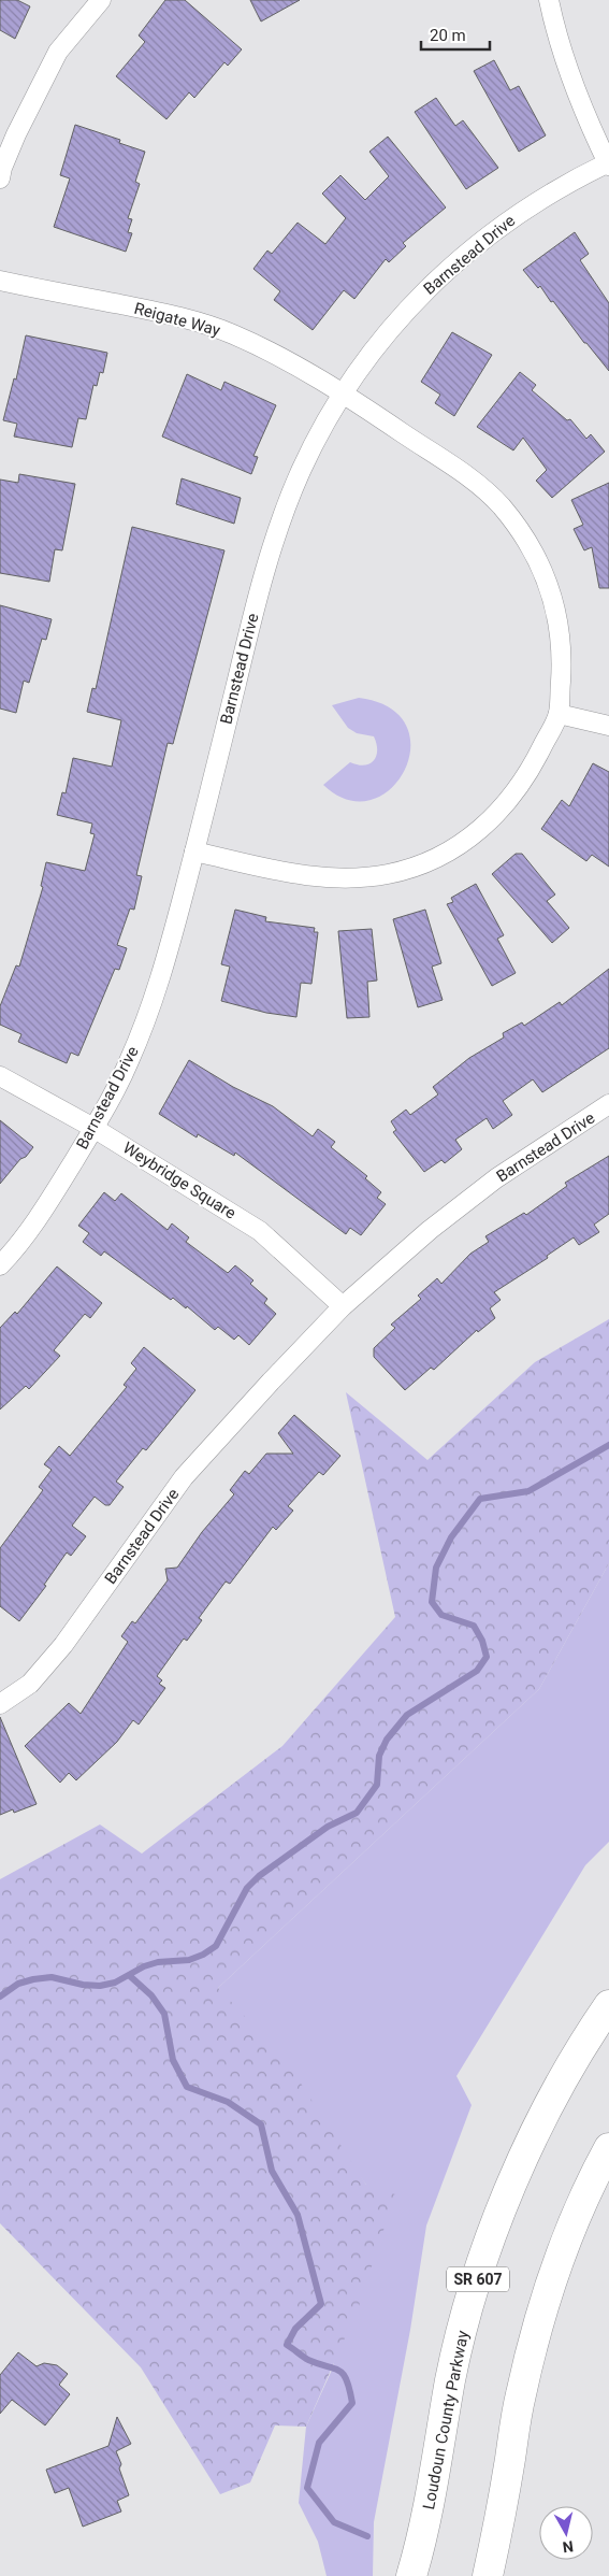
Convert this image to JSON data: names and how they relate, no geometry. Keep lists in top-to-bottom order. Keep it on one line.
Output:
{"streets":{"main road":["SR 607","Loudoun County Parkway"],"street":["Barnstead Drive","Reigate Way","Weybridge Square"]},"crossings":[["Barnstead Drive","Reigate Way"],["Barnstead Drive","Weybridge Square"]],"scale_bar":"20 m","north":"bottom"}
